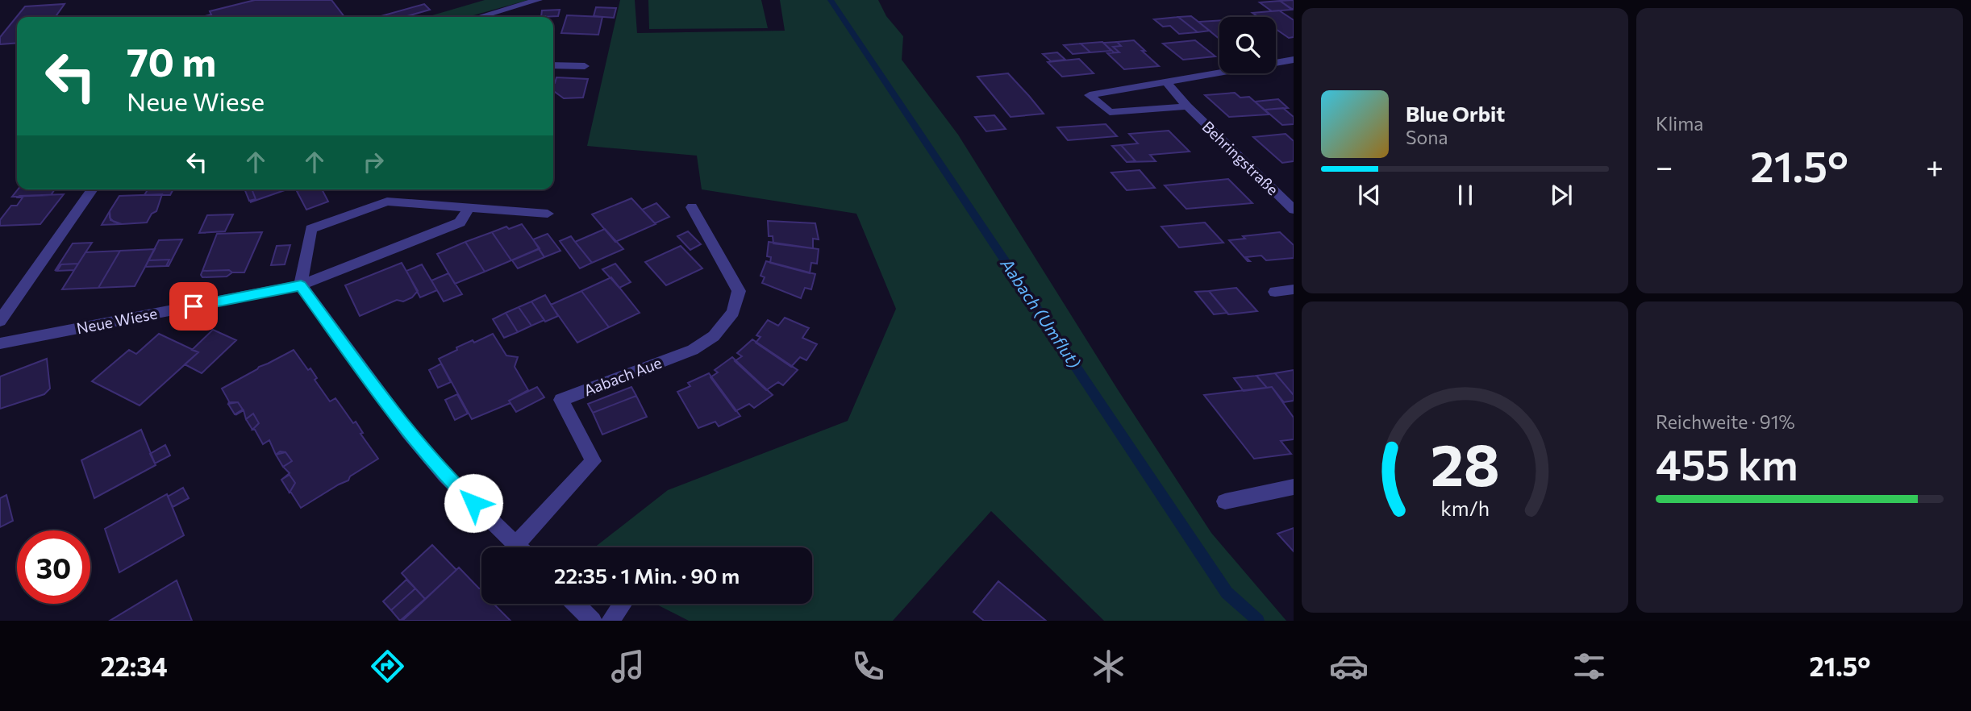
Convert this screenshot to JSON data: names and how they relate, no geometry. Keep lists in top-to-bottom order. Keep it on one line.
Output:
{"streets":{"street":["Behringstraße","Neue Wiese","Aabach Aue"]},"water":["Aabach (Umflut)"],"page":{"tile":["Klima",["Reichweite · 91%","455 km"]],"turn":["70 m","Neue Wiese"],"song":["Blue Orbit","Sona"],"heat":["−","21.5°","+"],"limit":"30","trip":"22:35 · 1 Min. · 90 m","tabs":["22:34","21.5°"],"gauge":["28","km/h"]}}
